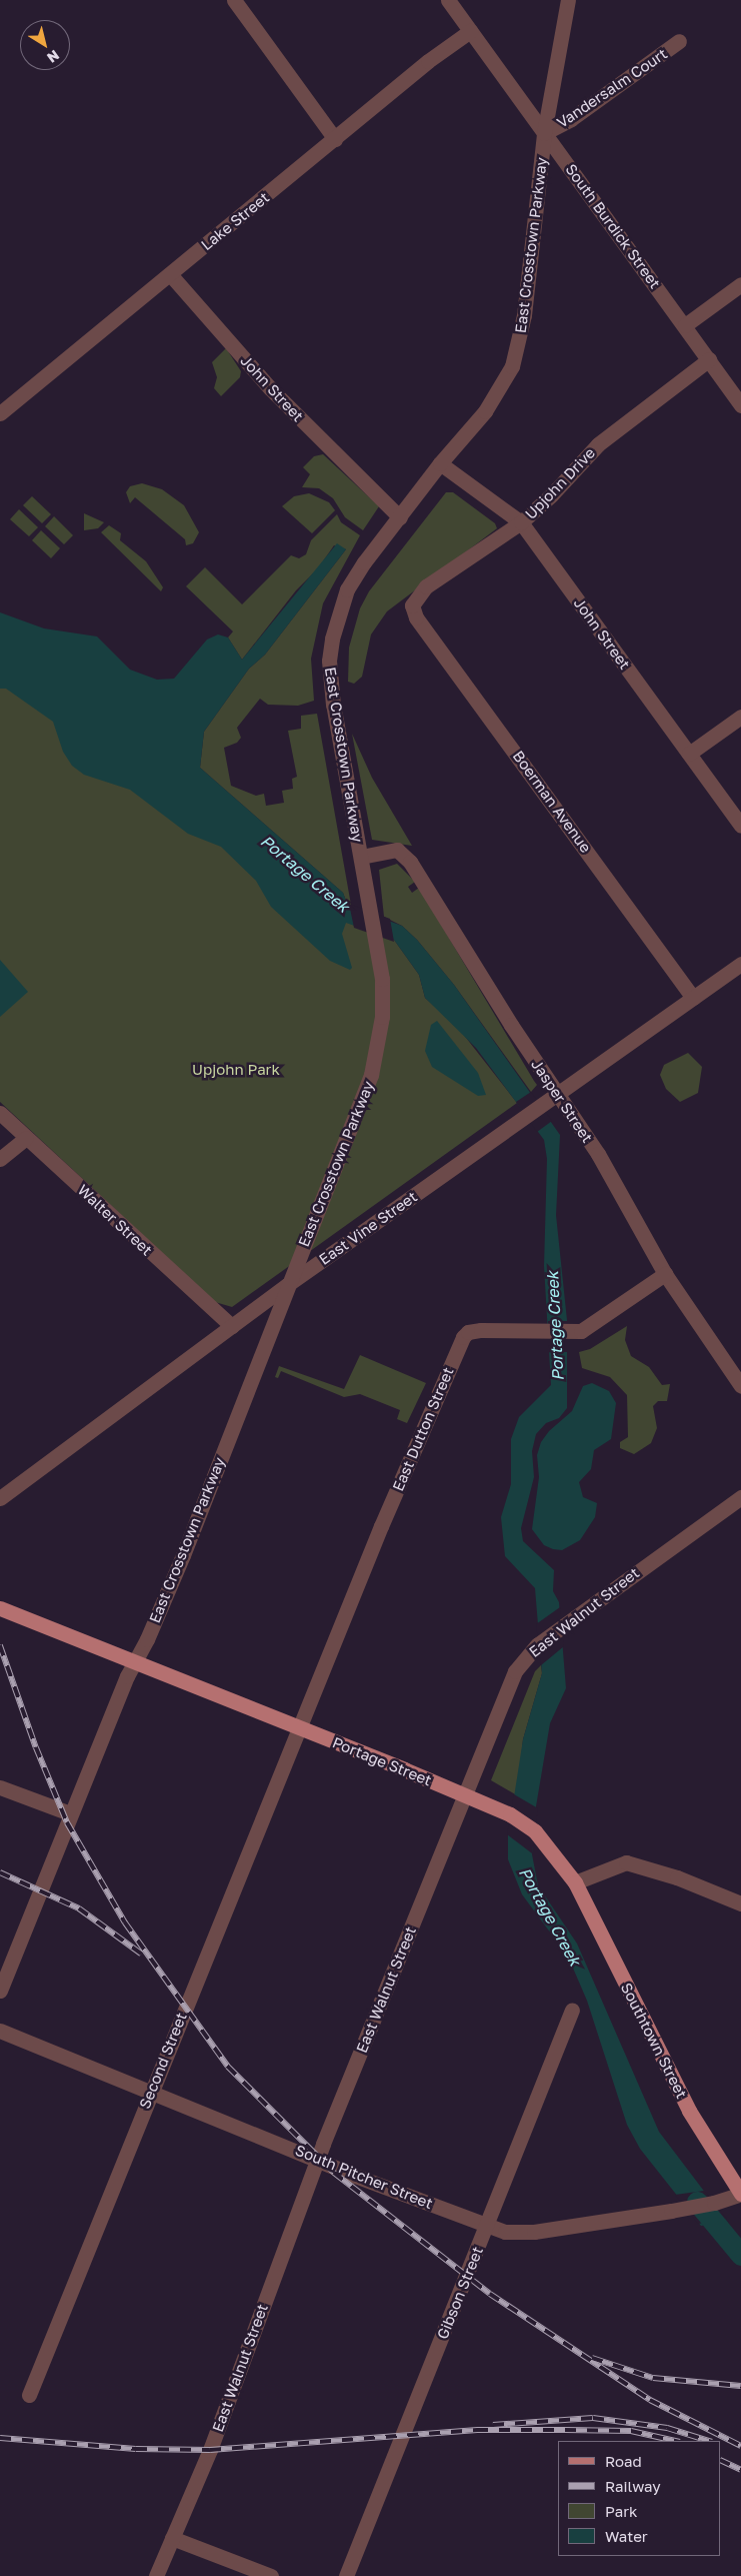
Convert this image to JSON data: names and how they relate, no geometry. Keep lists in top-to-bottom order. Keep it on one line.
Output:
{"streets":{"main road":["Portage Street","Southtown Street"],"street":["Vandersalm Court","Lake Street","South Burdick Street","East Crosstown Parkway","John Street","Upjohn Drive","Boerman Avenue","Jasper Street","Walter Street","East Vine Street","East Dutton Street","East Walnut Street","Second Street","South Pitcher Street","Gibson Street"]},"crossings":[["Vandersalm Court","South Burdick Street"],["Vandersalm Court","East Crosstown Parkway"],["Lake Street","South Burdick Street"],["Lake Street","John Street"],["South Burdick Street","East Crosstown Parkway"],["South Burdick Street","Upjohn Drive"],["East Crosstown Parkway","John Street"],["East Crosstown Parkway","Jasper Street"],["East Crosstown Parkway","East Vine Street"],["East Crosstown Parkway","Portage Street"],["John Street","Upjohn Drive"],["Upjohn Drive","Boerman Avenue"],["Boerman Avenue","East Vine Street"],["Jasper Street","East Vine Street"],["Jasper Street","East Dutton Street"],["Walter Street","East Vine Street"],["East Dutton Street","Portage Street"],["East Dutton Street","Second Street"],["East Walnut Street","Portage Street"],["East Walnut Street","South Pitcher Street"],["Portage Street","Southtown Street"],["Portage Street","Second Street"],["Southtown Street","South Pitcher Street"],["Second Street","South Pitcher Street"],["South Pitcher Street","Gibson Street"]],"water":["Portage Creek"],"parks":["Upjohn Park"],"legend":["Road","Railway","Park","Water"],"north":"bottom right"}
